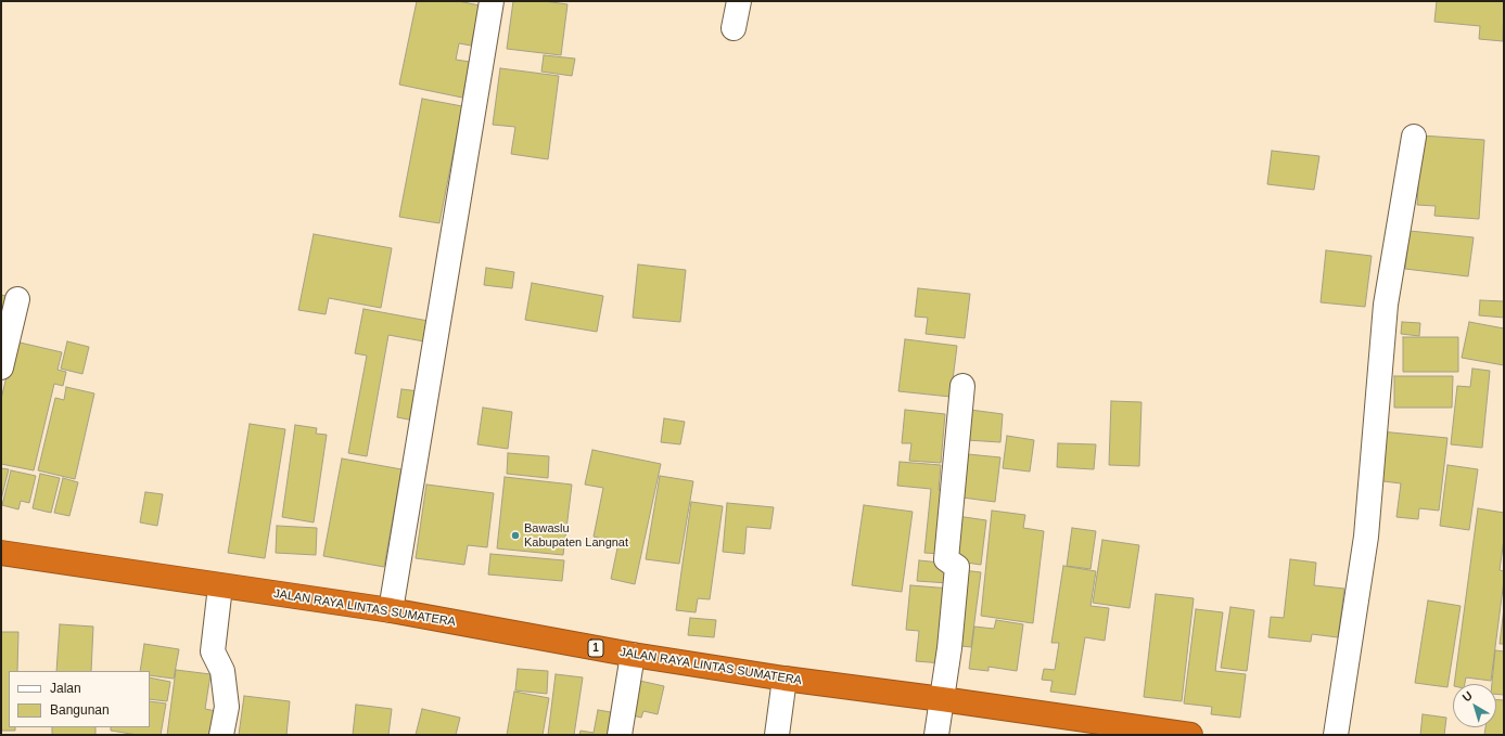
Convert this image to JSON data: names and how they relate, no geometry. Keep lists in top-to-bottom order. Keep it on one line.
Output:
{"streets":{"highway":["JALAN RAYA LINTAS SUMATERA","1"]},"places":["Bawaslu Kabupaten Langnat"],"legend":["Jalan","Bangunan"],"north":"top left"}
